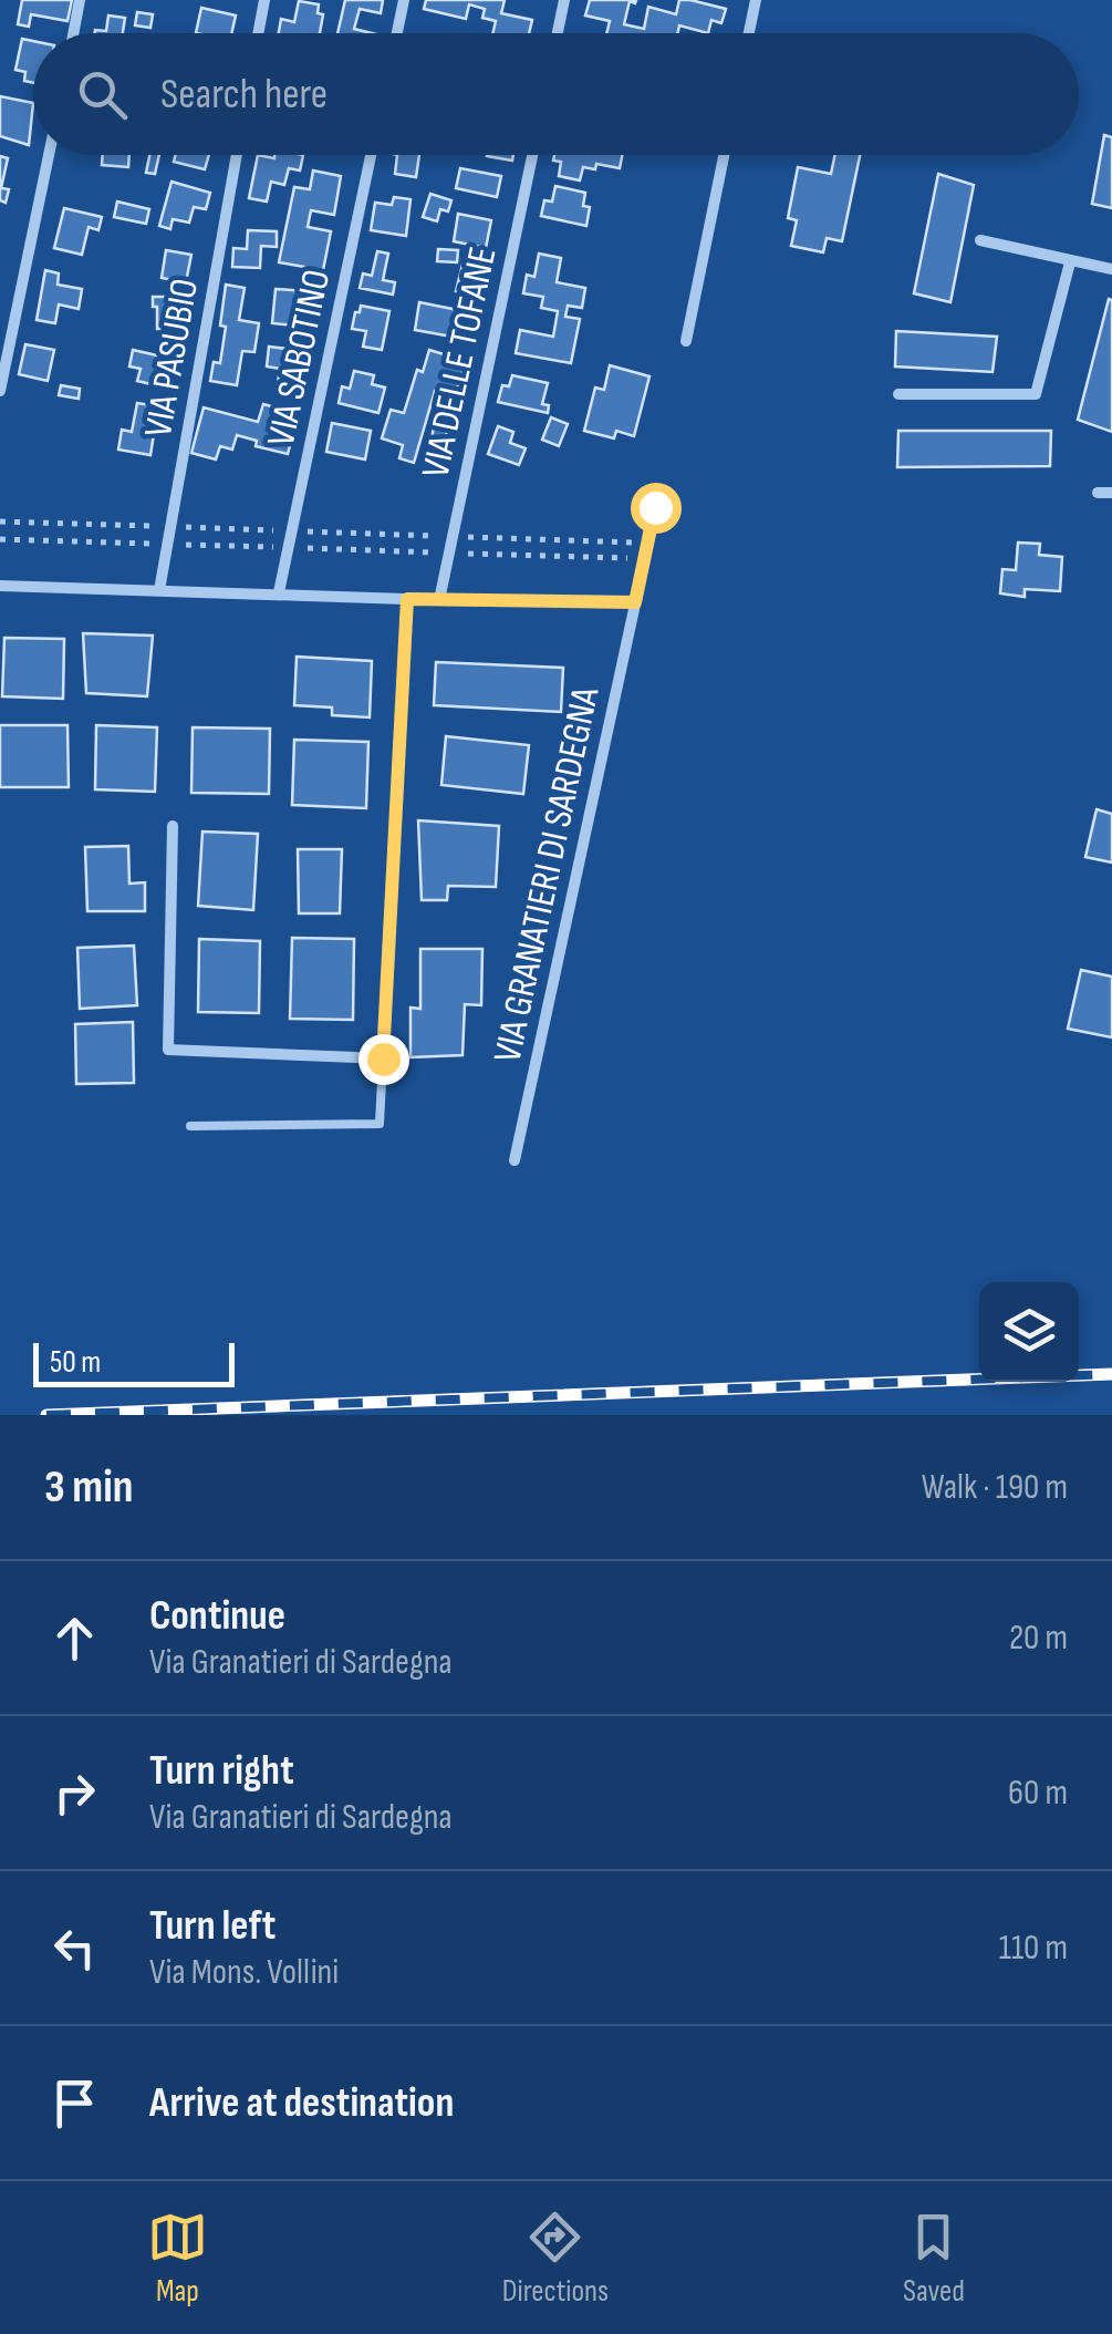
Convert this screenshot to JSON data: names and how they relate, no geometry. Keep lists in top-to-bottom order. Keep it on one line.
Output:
{"streets":{"street":["VIA PASUBIO","VIA SABOTINO","VIA DELLE TOFANE","VIA GRANATIERI DI SARDEGNA"]},"scale_bar":"50 m","page":{"search":"Search here","scale":"50 m","heading":["3 min","Walk · 190 m"],"list":[["Continue","Via Granatieri di Sardegna","20 m"],["Turn right","Via Granatieri di Sardegna","60 m"],["Turn left","Via Mons. Vollini","110 m"],"Arrive at destination"],"nav":["Map","Directions","Saved"]}}
